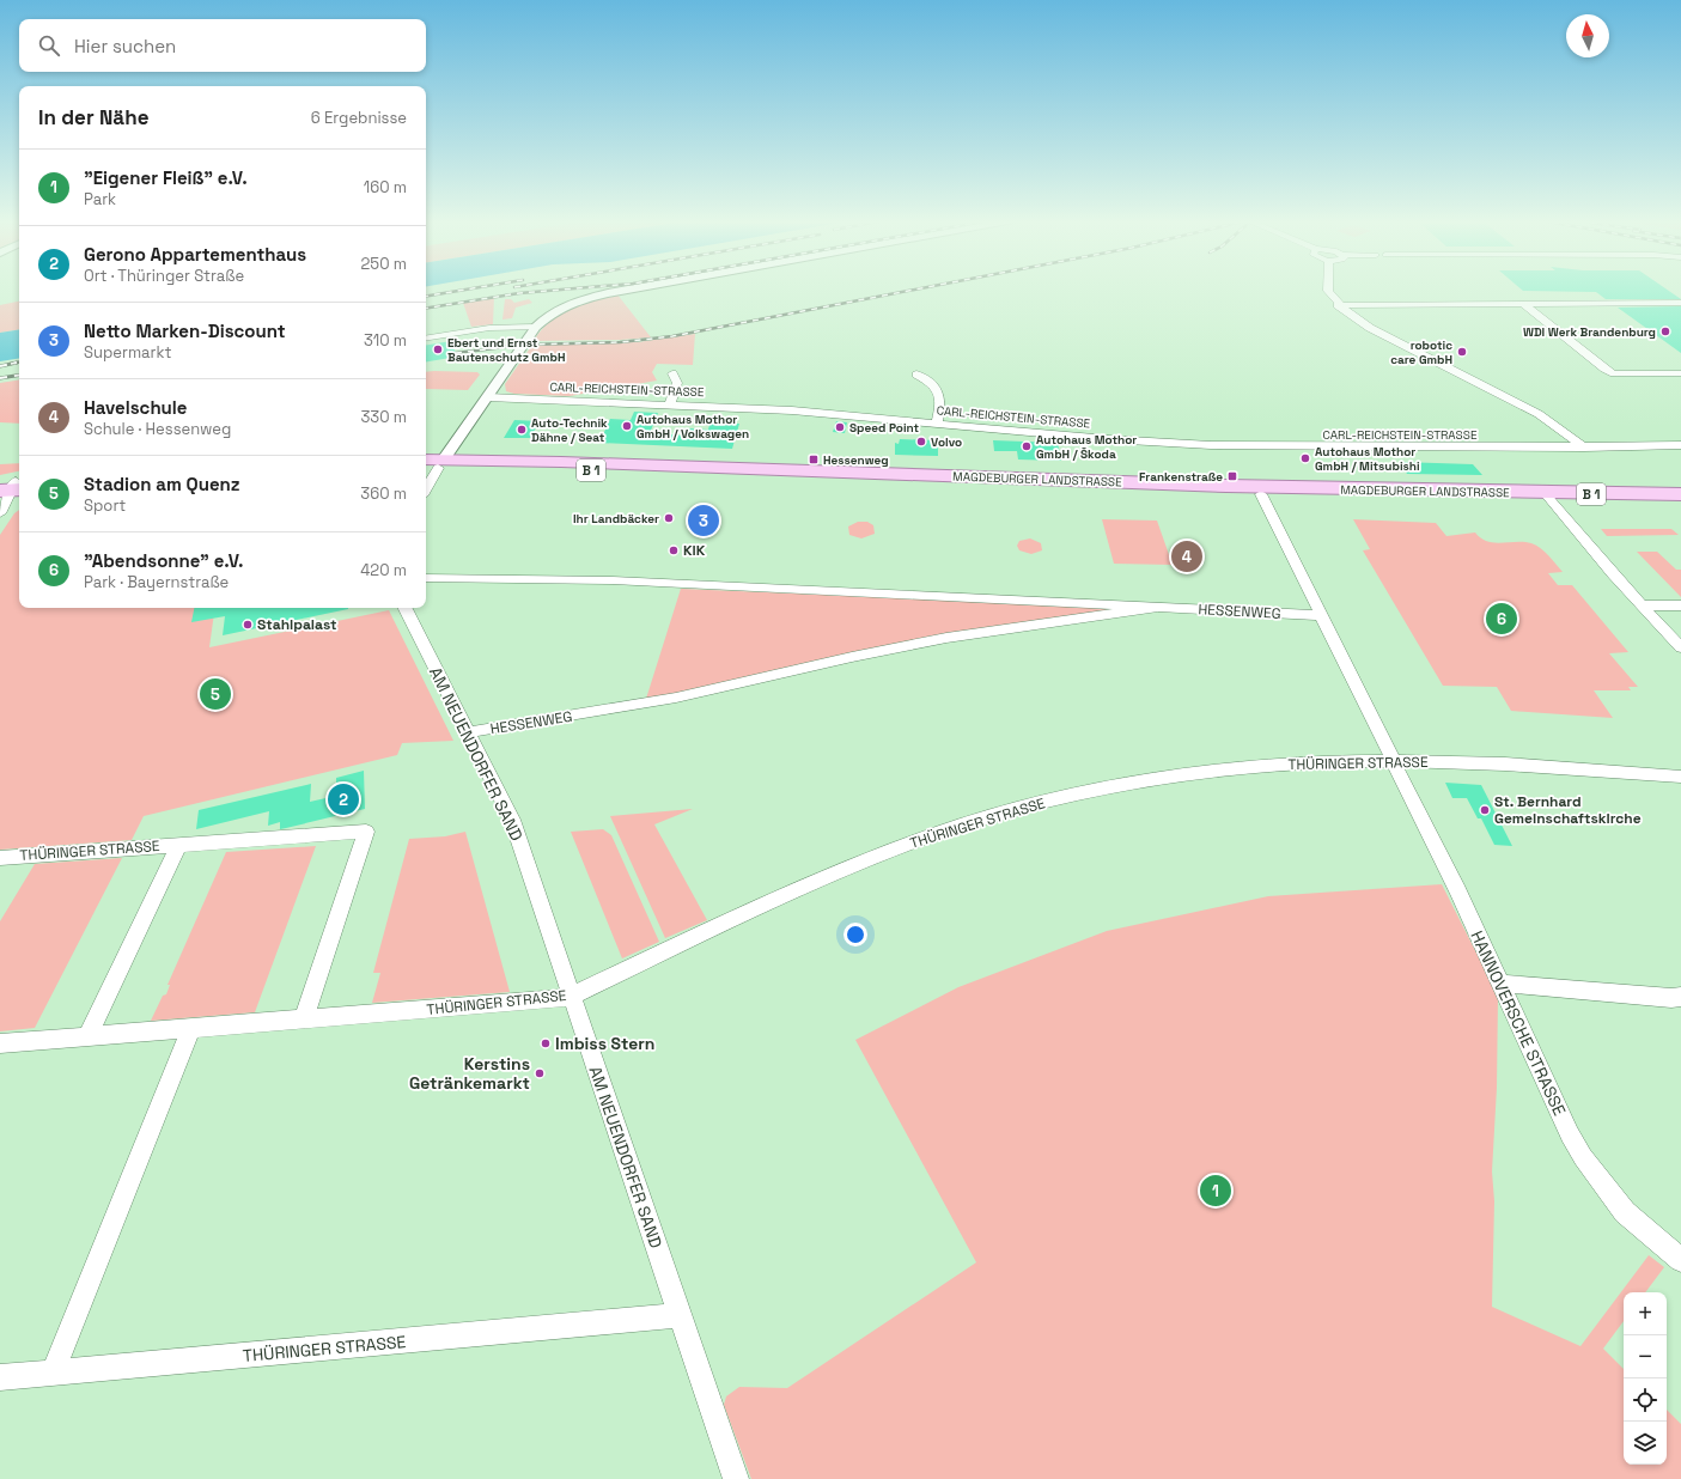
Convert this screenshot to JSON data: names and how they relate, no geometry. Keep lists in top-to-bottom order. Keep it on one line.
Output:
{"streets":{"main road":["B 1","MAGDEBURGER LANDSTRASSE"],"street":["CARL-REICHSTEIN-STRASSE","HESSENWEG","AM NEUENDORFER SAND","THÜRINGER STRASSE","HANNOVERSCHE STRASSE"]},"crossings":[["HESSENWEG","AM NEUENDORFER SAND"],["AM NEUENDORFER SAND","THÜRINGER STRASSE"],["THÜRINGER STRASSE","HANNOVERSCHE STRASSE"]],"places":{"other":["WDI Werk Brandenburg","Ebert und Ernst Bautenschutz GmbH","robotic care GmbH","Autohaus Mothor GmbH / Volkswagen","Speed Point","Auto-Technik Dähne / Seat","Volvo","Autohaus Mothor GmbH / Škoda","Autohaus Mothor GmbH / Mitsubishi","Ihr Landbäcker","KiK","Stahlpalast","St. Bernhard Gemeinschaftskirche","Imbiss Stern","Kerstins Getränkemarkt"],"transit":["Hessenweg","Frankenstraße"]},"north":"top","page":{"search":"Hier suchen","heading":["In der Nähe","6 Ergebnisse"],"list":[{"mark":"1","name":"\"Eigener Fleiß\" e.V.","note":"Park","value":"160 m"},{"mark":"2","name":"Gerono Appartementhaus","note":"Ort · Thüringer Straße","value":"250 m"},{"mark":"3","name":"Netto Marken-Discount","note":"Supermarkt","value":"310 m"},{"mark":"4","name":"Havelschule","note":"Schule · Hessenweg","value":"330 m"},{"mark":"5","name":"Stadion am Quenz","note":"Sport","value":"360 m"},{"mark":"6","name":"\"Abendsonne\" e.V.","note":"Park · Bayernstraße","value":"420 m"}],"pins":["3","4","6","5","2","1"],"map_buttons":["+","−"]}}
